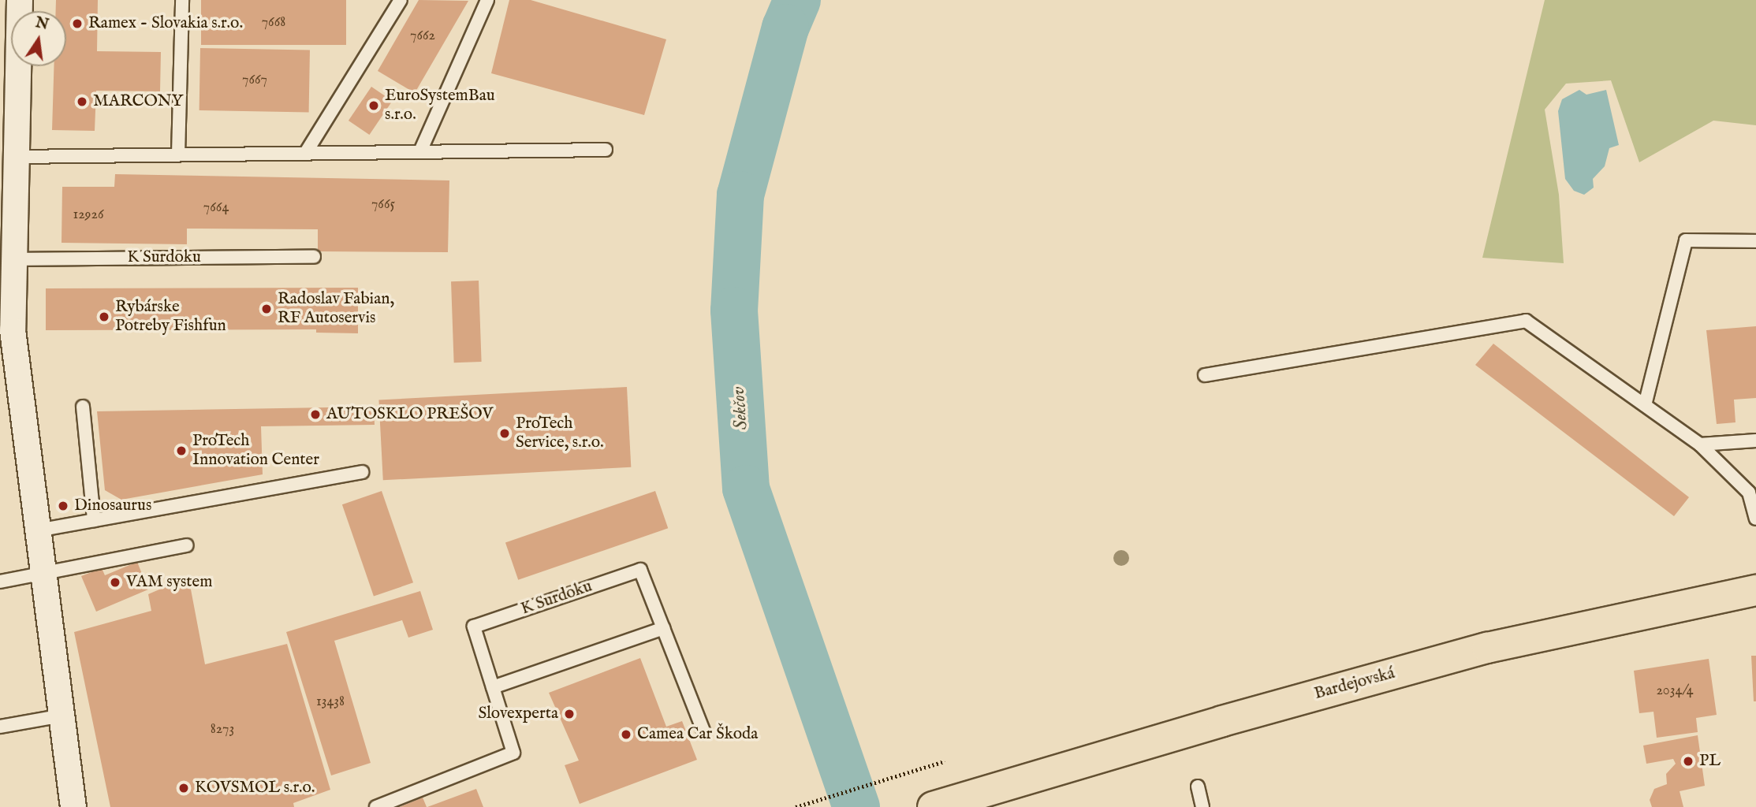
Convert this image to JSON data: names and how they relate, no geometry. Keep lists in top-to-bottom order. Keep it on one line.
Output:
{"streets":{"main road":["Bardejovská"],"lane":["K Surdoku"]},"water":["Sekčov"],"places":["Ramex - Slovakia s.r.o.","MARCONY","EuroSystemBau s.r.o.","Radoslav Fabian, RF Autoservis","Rybárske Potreby Fishfun","AUTOSKLO PREŠOV","ProTech Service, s.r.o.","ProTech Innovation Center","Dinosaurus","VAM system","Slovexperta","Camea Car Škoda","PL","KOVSMOL s.r.o."],"house_numbers":["7668","7662","7667","7665","7664","12926","2034/4","13438","8273"],"north":"top"}
